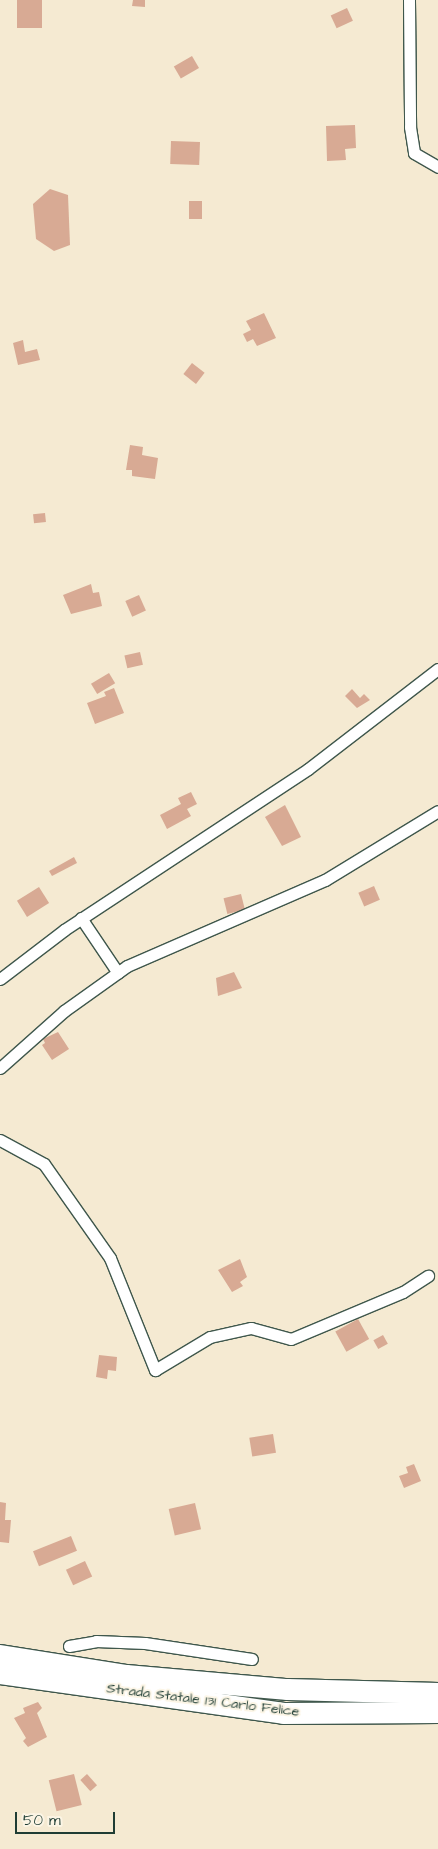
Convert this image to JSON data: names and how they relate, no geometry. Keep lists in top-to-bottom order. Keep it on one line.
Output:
{"streets":{"highway":["Strada Statale 131 Carlo Felice"]},"scale_bar":"50 m"}
